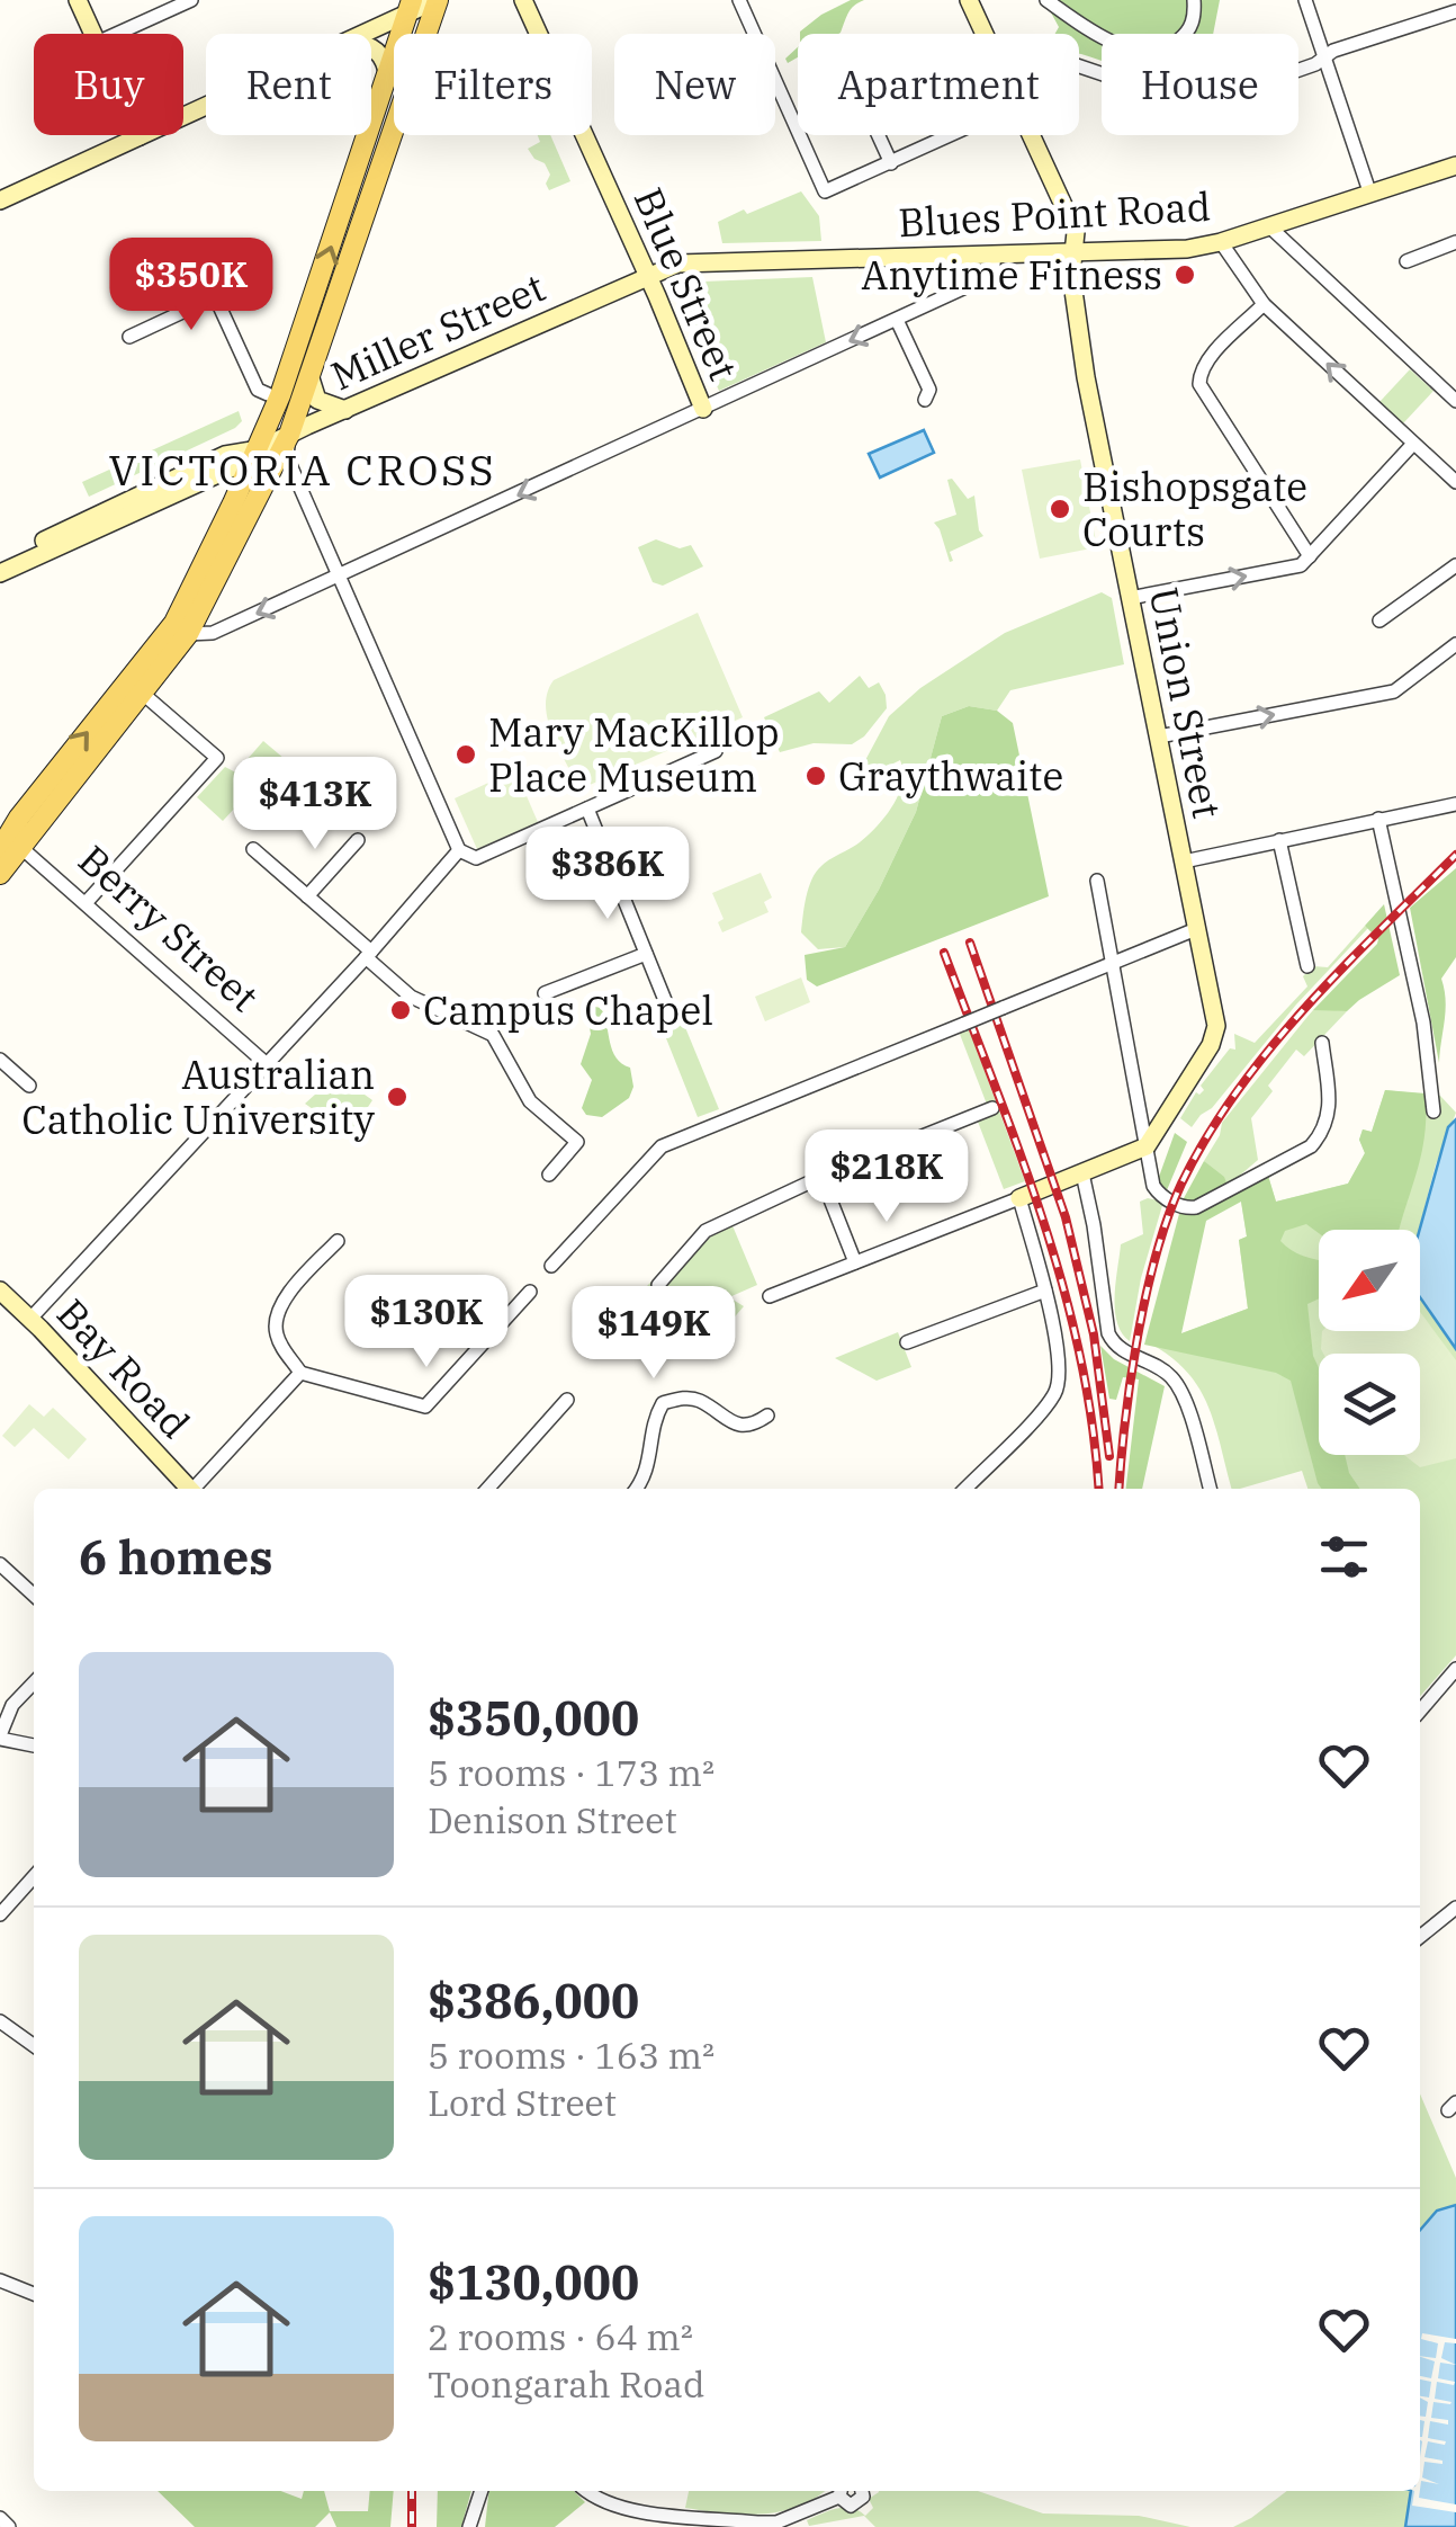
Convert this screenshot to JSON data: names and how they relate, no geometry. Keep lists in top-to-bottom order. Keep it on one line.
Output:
{"streets":{"street":["Blues Point Road","Blue Street","Miller Street","Union Street","Berry Street","Bay Road"]},"crossings":[["Blues Point Road","Blue Street"],["Blues Point Road","Miller Street"],["Blues Point Road","Union Street"],["Blue Street","Miller Street"]],"districts":["VICTORIA CROSS"],"places":["Anytime Fitness","Bishopsgate Courts","Mary MacKillop Place Museum","Graythwaite","Campus Chapel","Australian Catholic University"],"north":"bottom left","page":{"chip":["Buy","Rent","Filters","New","Apartment","House"],"price":["$350K","$413K","$386K","$218K","$130K","$149K"],"heading":"6 homes","list":[{"name":"$350,000","note":"5 rooms · 173 m² · Denison Street"},{"name":"$386,000","note":"5 rooms · 163 m² · Lord Street"},{"name":"$130,000","note":"2 rooms · 64 m² · Toongarah Road"}]}}
